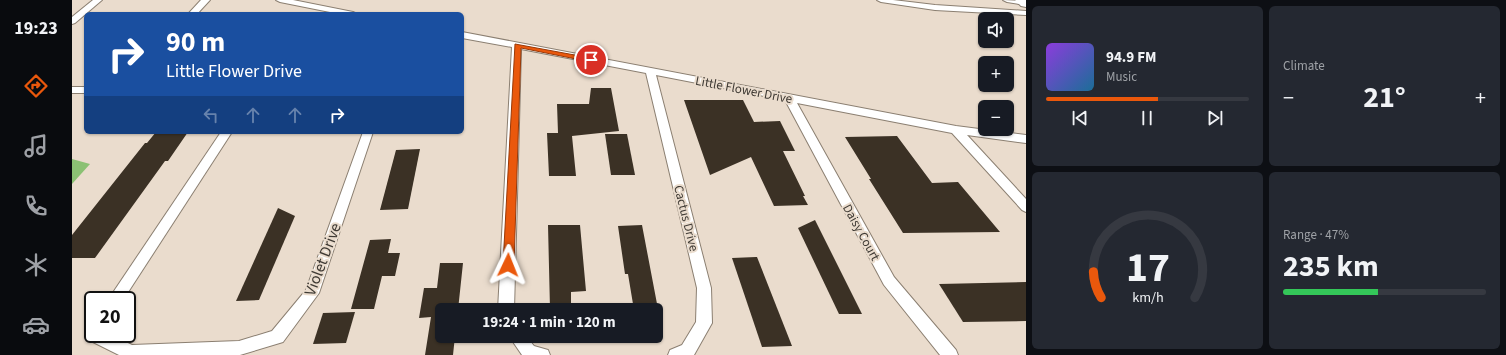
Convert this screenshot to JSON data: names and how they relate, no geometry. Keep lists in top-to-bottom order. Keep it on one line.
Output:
{"streets":{"lane":["Little Flower Drive","Cactus Drive","Daisy Court","Violet Drive"]},"crossings":[["Little Flower Drive","Cactus Drive"],["Little Flower Drive","Daisy Court"]],"page":{"tabs":"19:23","tile":["Climate",["Range · 47%","235 km"]],"map_buttons":["+","−"],"turn":["90 m","Little Flower Drive"],"song":["94.9 FM","Music"],"heat":["−","21°","+"],"limit":"20","trip":"19:24 · 1 min · 120 m","gauge":["17","km/h"]}}
